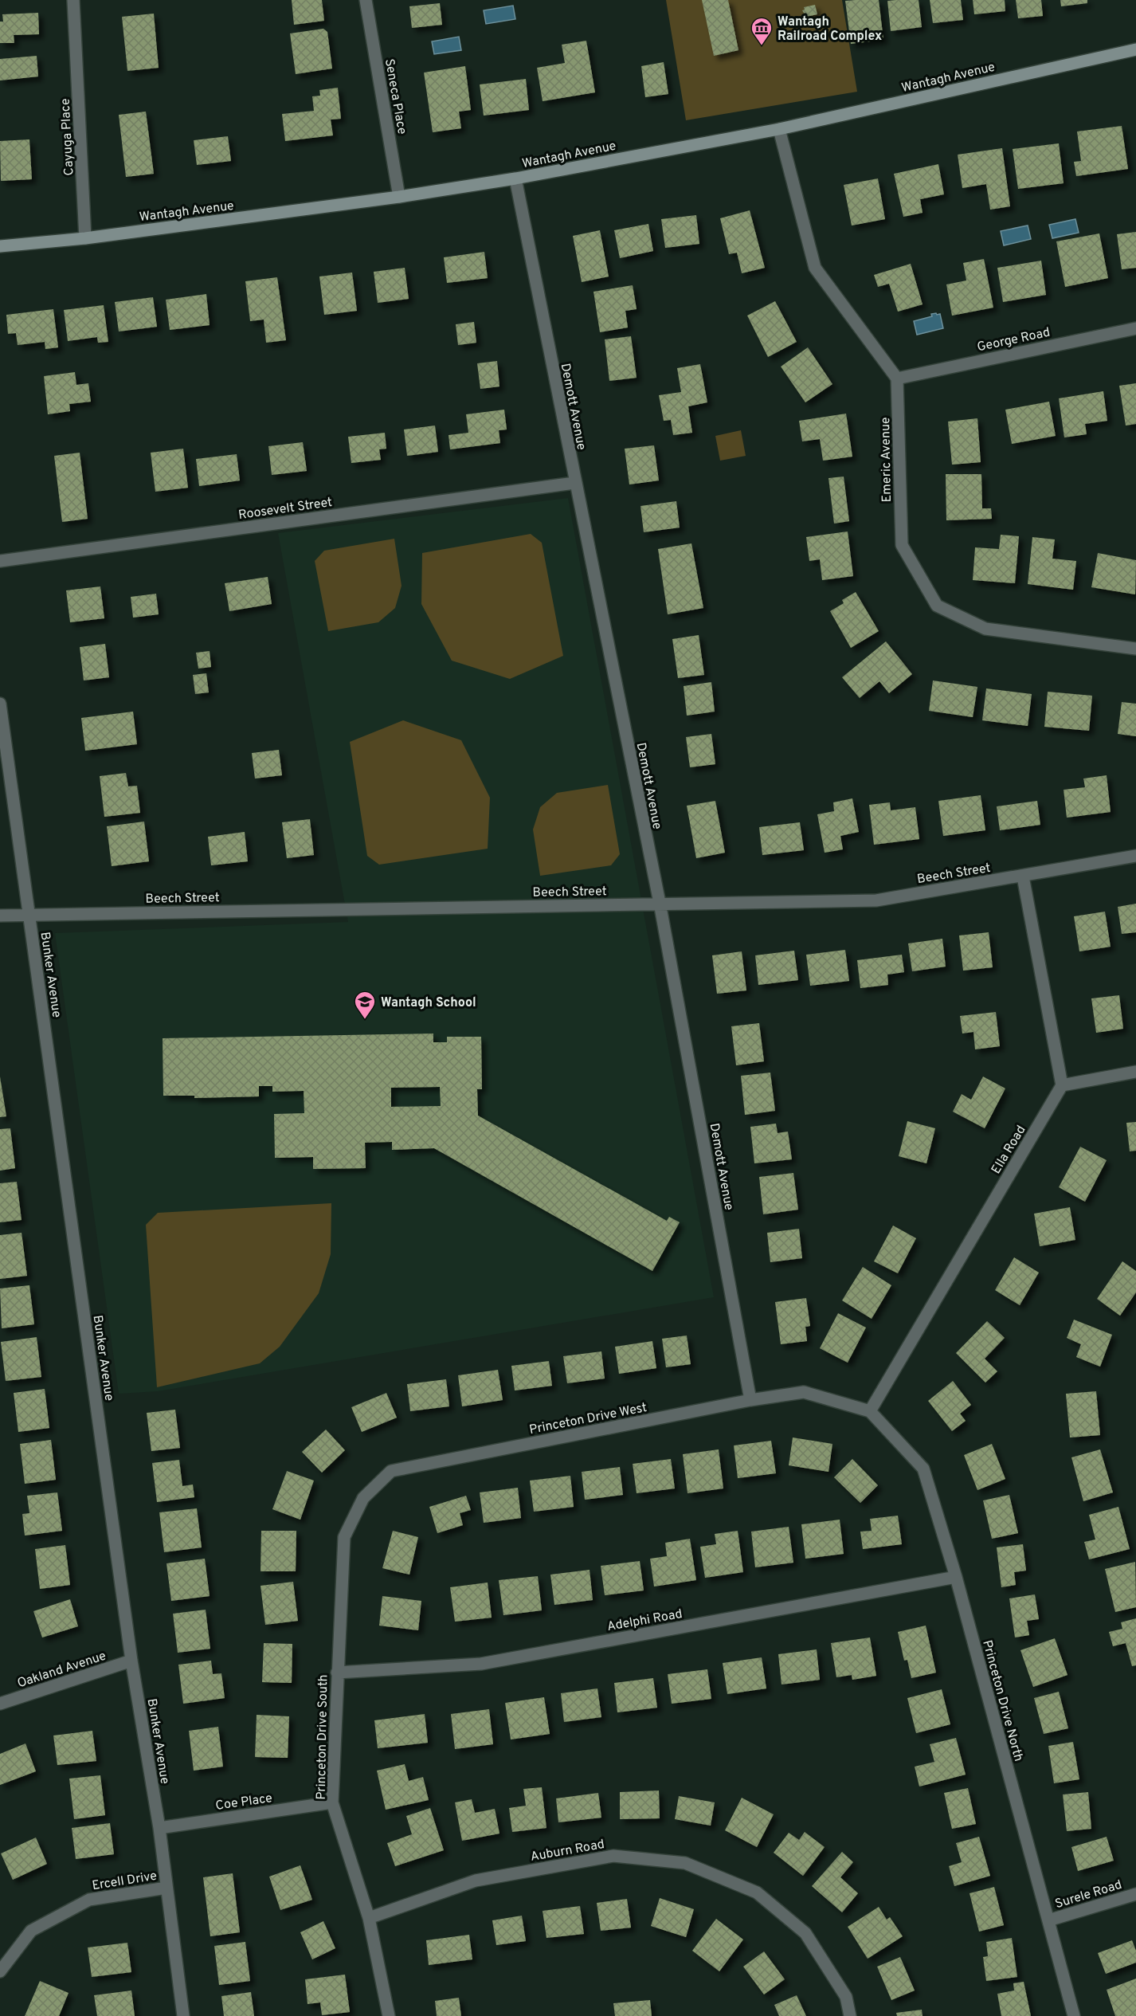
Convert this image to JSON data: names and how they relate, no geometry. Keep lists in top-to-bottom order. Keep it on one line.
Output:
{"streets":{"main road":["Wantagh Avenue"],"street":["Seneca Place","Cayuga Place","George Road","Demott Avenue","Emeric Avenue","Roosevelt Street","Beech Street","Bunker Avenue","Ella Road","Princeton Drive West","Adelphi Road","Oakland Avenue","Princeton Drive North","Princeton Drive South","Coe Place","Auburn Road","Ercell Drive","Surele Road"]},"crossings":[["Wantagh Avenue","Seneca Place"],["Wantagh Avenue","Cayuga Place"],["Wantagh Avenue","Demott Avenue"],["George Road","Emeric Avenue"],["Demott Avenue","Roosevelt Street"],["Demott Avenue","Beech Street"],["Demott Avenue","Princeton Drive West"],["Beech Street","Bunker Avenue"],["Bunker Avenue","Oakland Avenue"],["Bunker Avenue","Coe Place"],["Bunker Avenue","Ercell Drive"],["Ella Road","Princeton Drive West"],["Ella Road","Princeton Drive North"],["Princeton Drive West","Princeton Drive North"],["Princeton Drive West","Princeton Drive South"],["Adelphi Road","Princeton Drive North"],["Adelphi Road","Princeton Drive South"],["Princeton Drive North","Surele Road"],["Princeton Drive South","Coe Place"],["Princeton Drive South","Auburn Road"]],"places":{"museum":["Wantagh Railroad Complex"],"school or university":["Wantagh School"]}}
